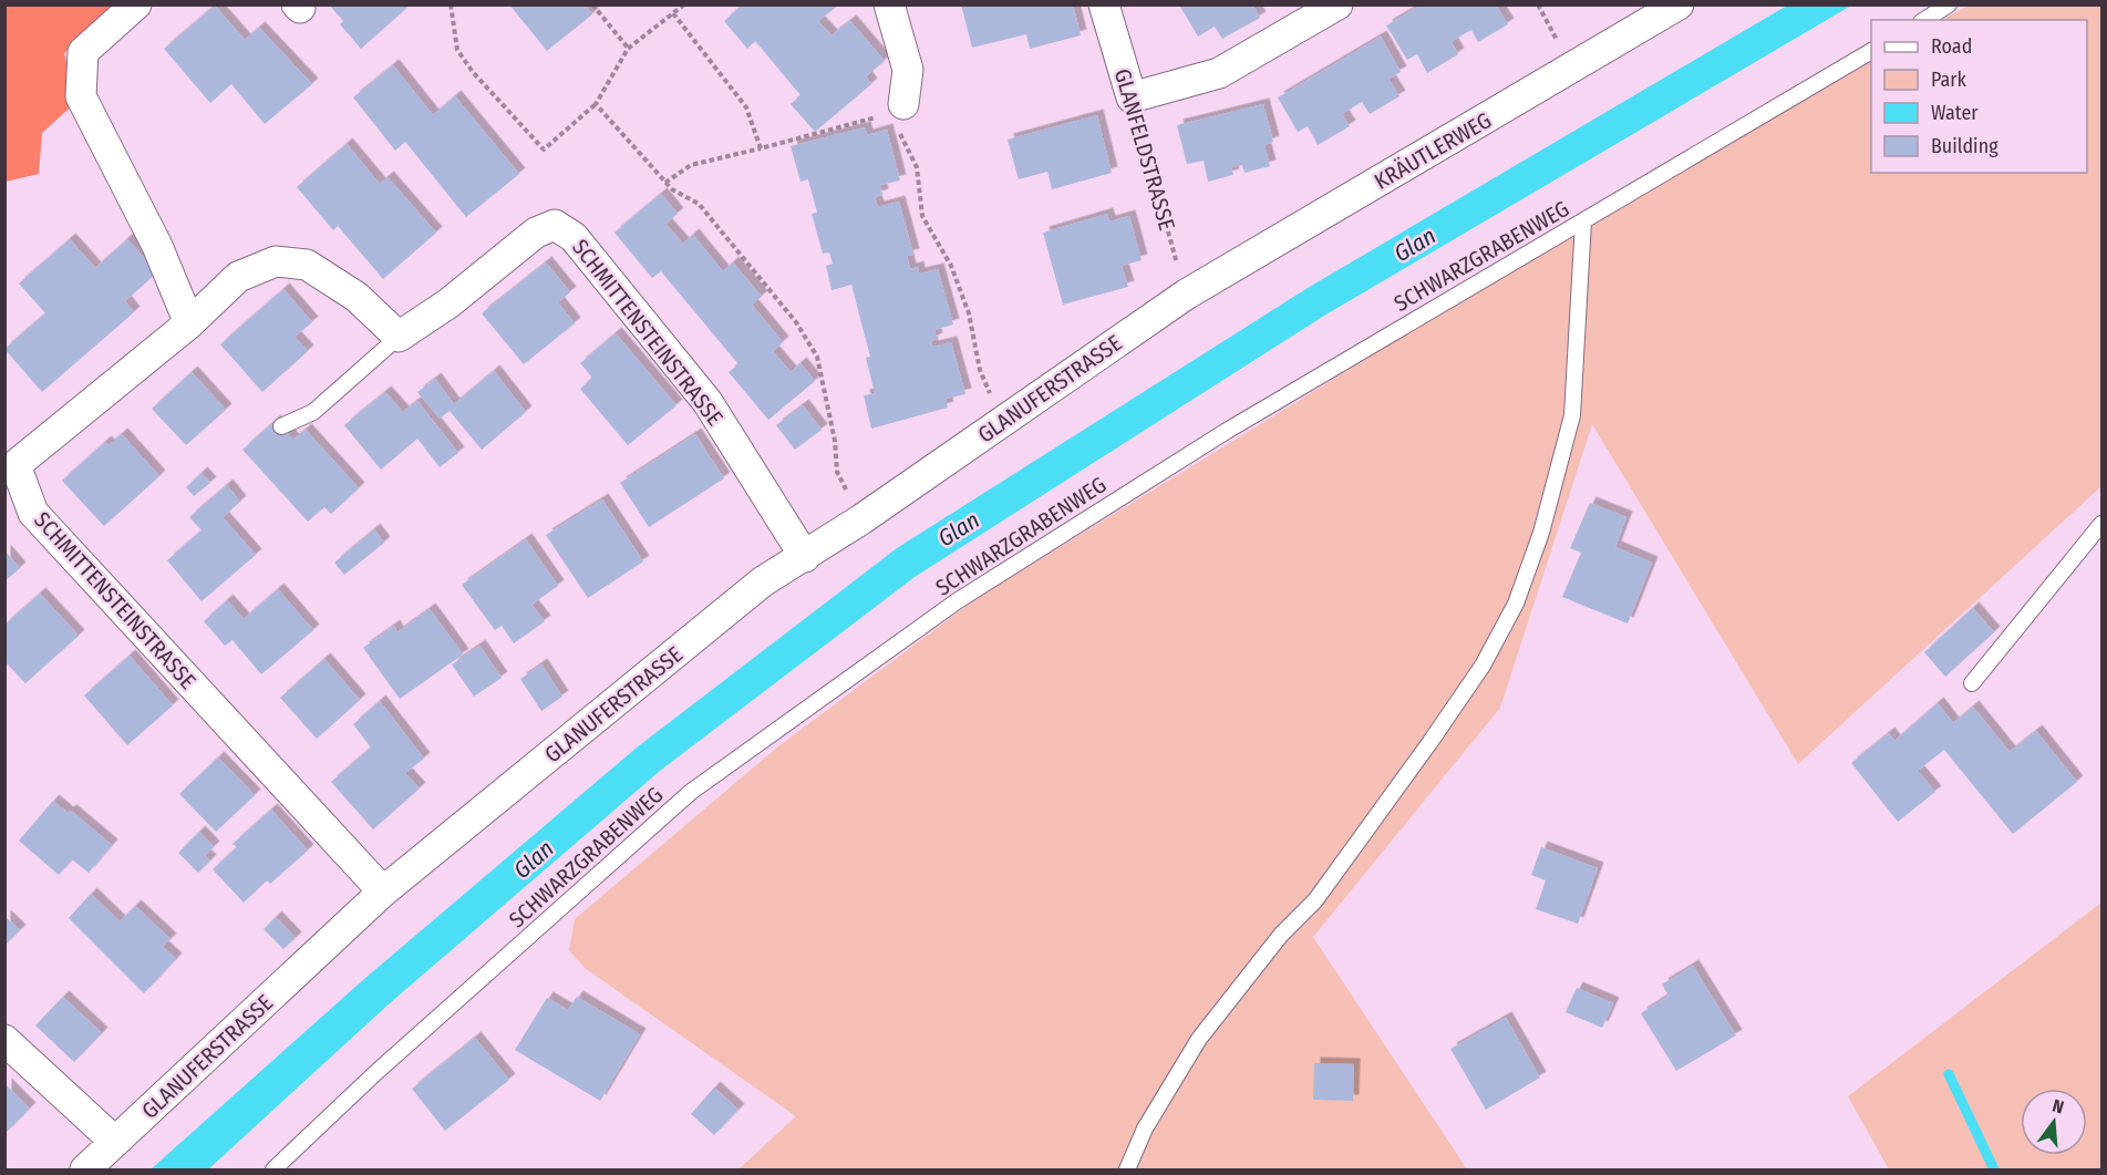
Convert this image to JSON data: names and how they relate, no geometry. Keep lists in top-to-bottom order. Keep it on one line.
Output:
{"streets":{"street":["GLANFELDSTRASSE","KRÄUTLERWEG","SCHMITTENSTEINSTRASSE","GLANUFERSTRASSE"],"lane":["SCHWARZGRABENWEG"]},"crossings":[["GLANFELDSTRASSE","KRÄUTLERWEG"],["GLANFELDSTRASSE","GLANUFERSTRASSE"],["KRÄUTLERWEG","GLANUFERSTRASSE"],["SCHMITTENSTEINSTRASSE","GLANUFERSTRASSE"]],"water":["Glan"],"legend":["Road","Park","Water","Building"],"north":"top"}
